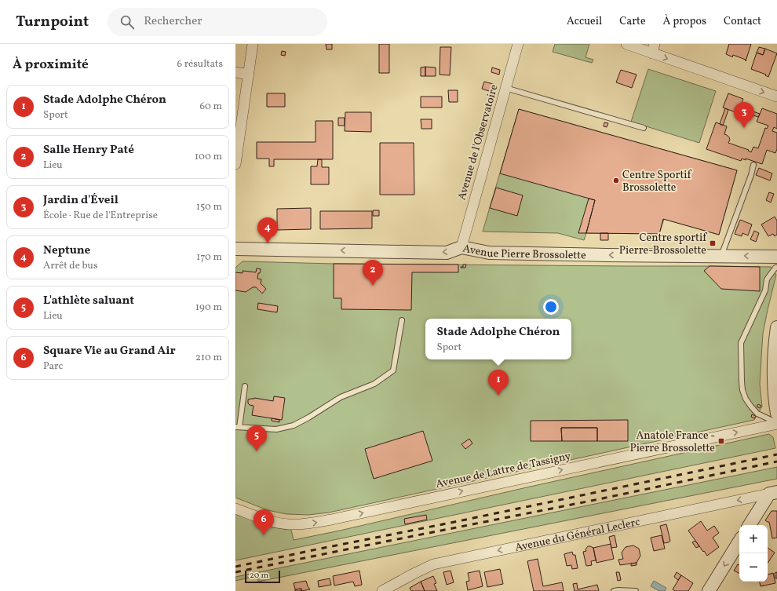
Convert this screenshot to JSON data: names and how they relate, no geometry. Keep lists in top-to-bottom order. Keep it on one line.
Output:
{"streets":{"street":["Avenue de l'Observatoire","Avenue Pierre Brossolette","Avenue de Lattre de Tassigny","Avenue du Général Leclerc"]},"crossings":[["Avenue de l'Observatoire","Avenue Pierre Brossolette"]],"one_way":["Avenue Pierre Brossolette","Avenue de Lattre de Tassigny","Avenue du Général Leclerc"],"places":{"other":["Centre Sportif Brossolette"],"transit":["Centre sportif Pierre-Brossolette","Anatole France - Pierre Brossolette"]},"scale_bar":"20 m","page":{"header":"Turnpoint","search":"Rechercher","nav":["Accueil","Carte","À propos","Contact"],"heading":["À proximité","6 résultats"],"list":[{"mark":"1","name":"Stade Adolphe Chéron","note":"Sport","value":"60 m"},{"mark":"2","name":"Salle Henry Paté","note":"Lieu","value":"100 m"},{"mark":"3","name":"Jardin d'Éveil","note":"École · Rue de l'Entreprise","value":"150 m"},{"mark":"4","name":"Neptune","note":"Arrêt de bus","value":"170 m"},{"mark":"5","name":"L'athlète saluant","note":"Lieu","value":"190 m"},{"mark":"6","name":"Square Vie au Grand Air","note":"Parc","value":"210 m"}],"pins":["3","4","2","1","5","6"],"popup":["Stade Adolphe Chéron","Sport"],"map_buttons":["+","−"],"scale":"20 m"}}
